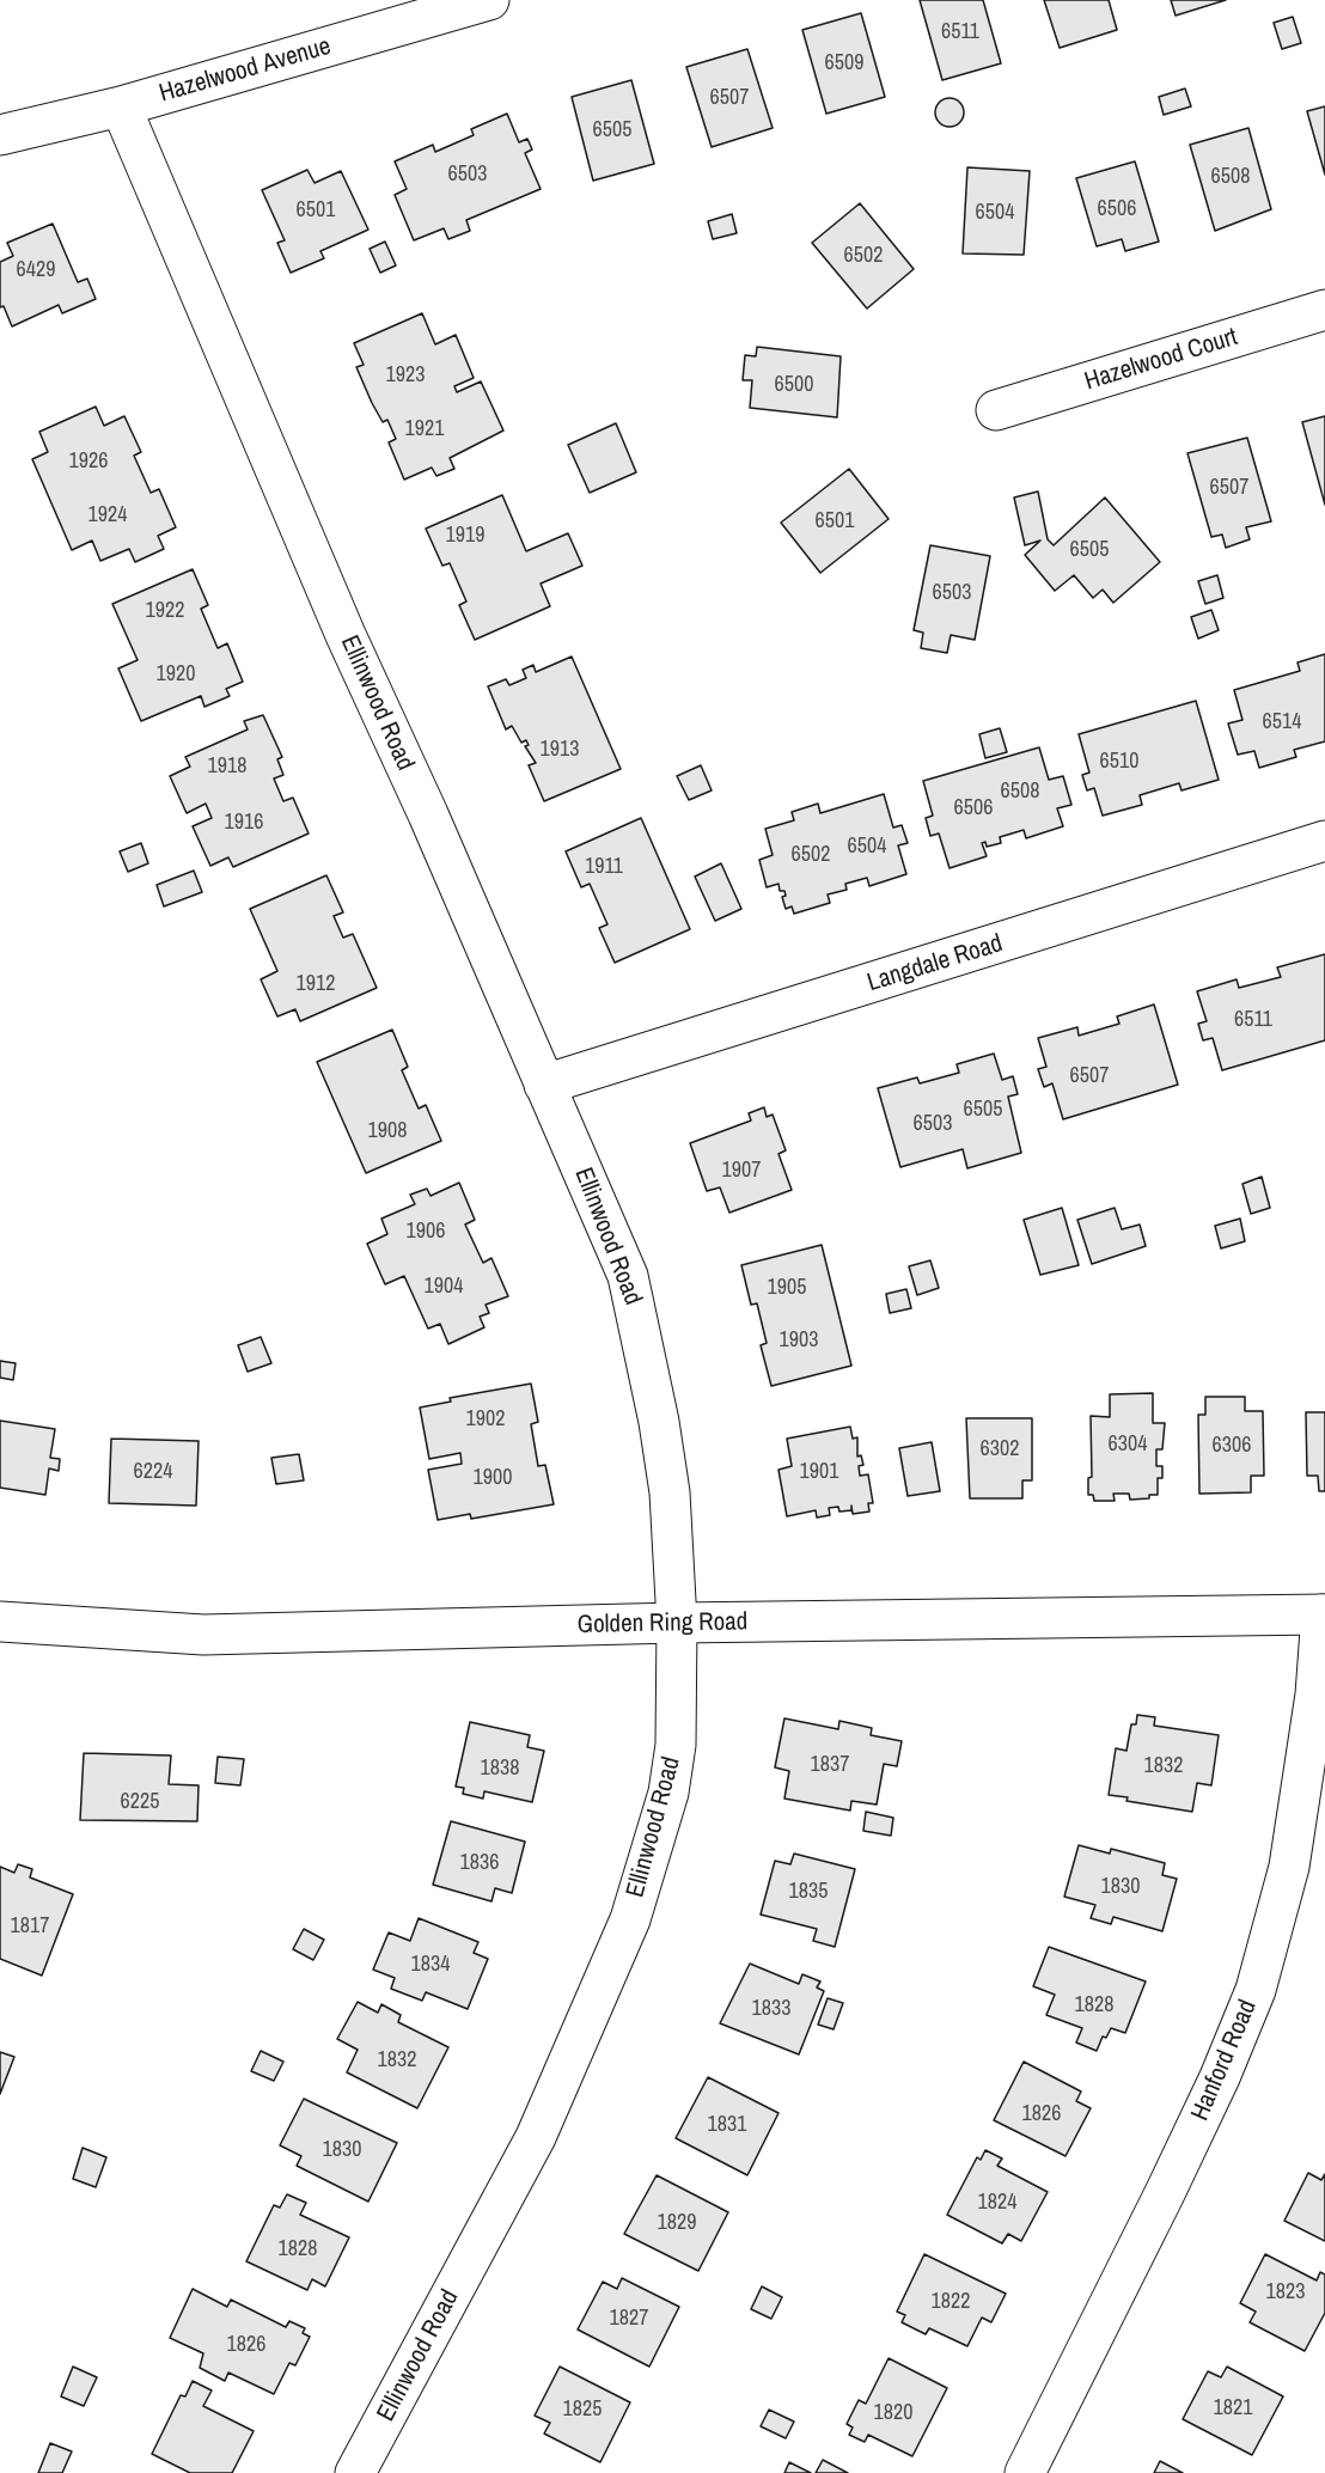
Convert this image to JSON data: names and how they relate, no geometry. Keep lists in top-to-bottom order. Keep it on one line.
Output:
{"streets":{"street":["Hazelwood Avenue","Hazelwood Court","Ellinwood Road","Langdale Road","Golden Ring Road","Hanford Road"]},"crossings":[["Hazelwood Avenue","Ellinwood Road"],["Ellinwood Road","Langdale Road"],["Ellinwood Road","Golden Ring Road"],["Golden Ring Road","Hanford Road"]],"house_numbers":["6511","6509","6507","6505","6503","6508","6506","6501","6504","6502","6429","1923","6500","1921","1926","6507","1924","6501","1919","6505","6503","1922","1920","6514","1913","6510","1918","6508","6506","1916","6504","6502","1911","1912","6511","6507","6505","6503","1908","1907","1906","1904","1905","1903","1902","6304","6306","6302","6224","1901","1900","1837","1832","1838","6225","1836","1830","1835","1817","1834","1828","1833","1832","1826","1831","1830","1824","1829","1828","1823","1822","1827","1826","1821","1825","1820"]}
